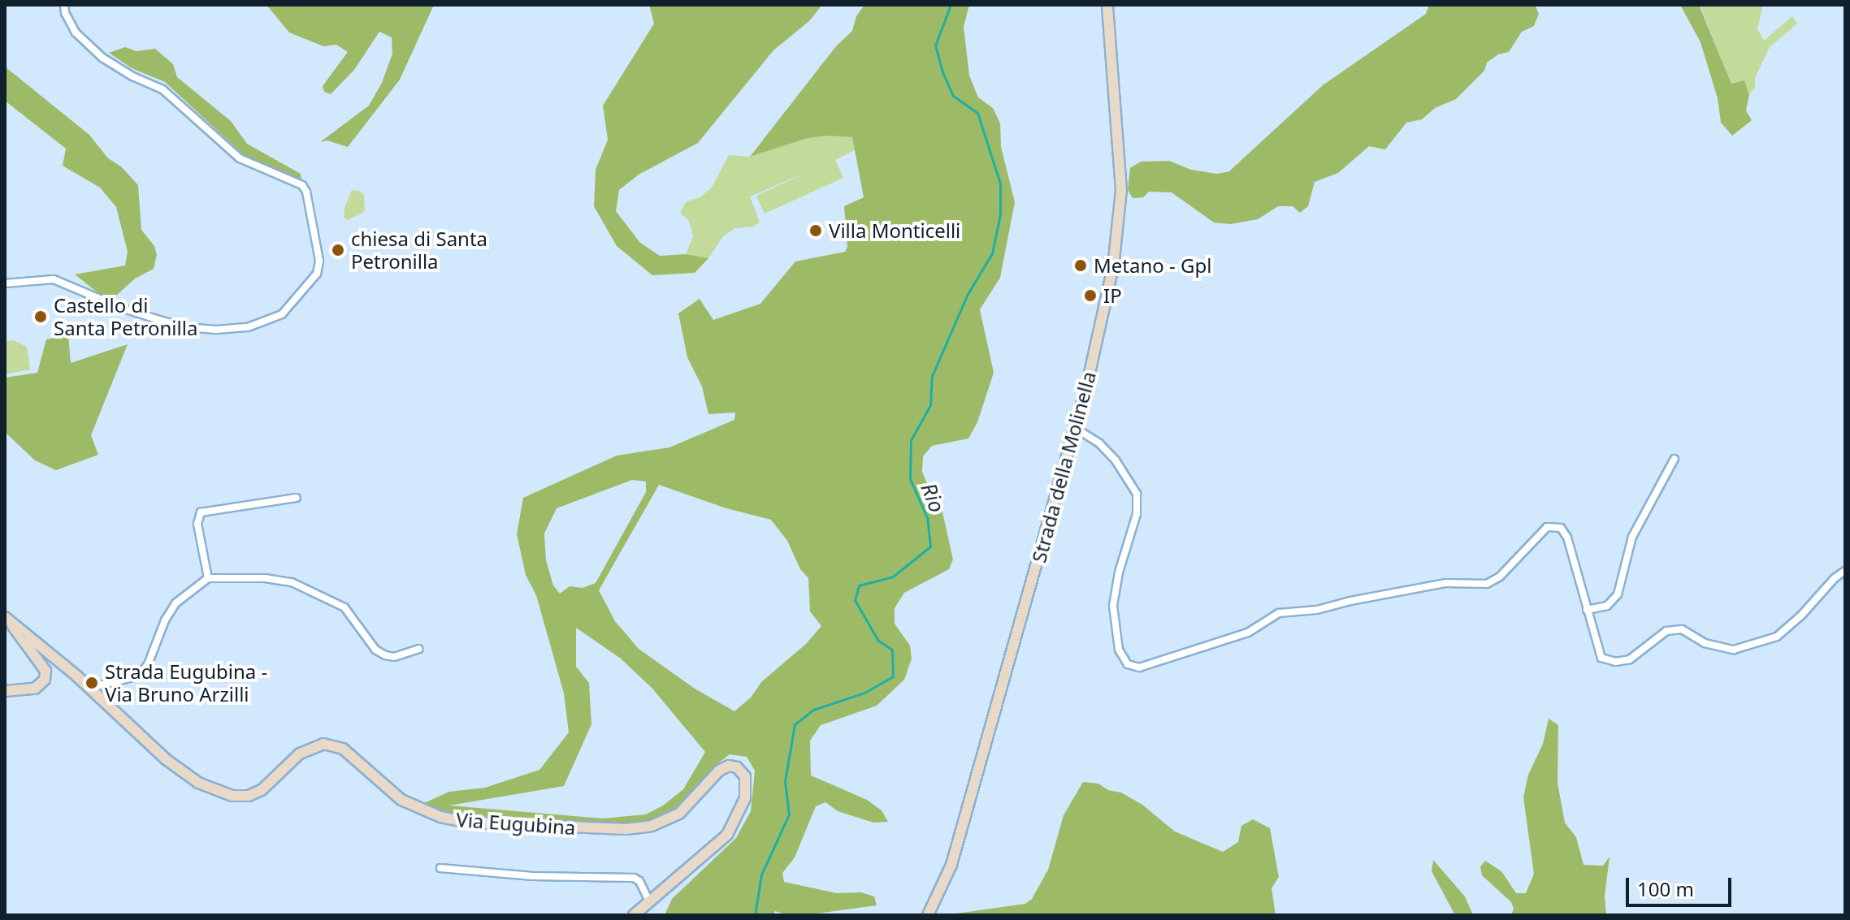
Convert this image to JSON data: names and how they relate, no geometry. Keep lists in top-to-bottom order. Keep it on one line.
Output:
{"streets":{"street":["Strada della Molinella","Via Eugubina"]},"water":["Rio"],"places":["Villa Monticelli","chiesa di Santa Petronilla","Metano - Gpl","IP","Castello di Santa Petronilla","Strada Eugubina - Via Bruno Arzilli"],"scale_bar":"100 m"}
